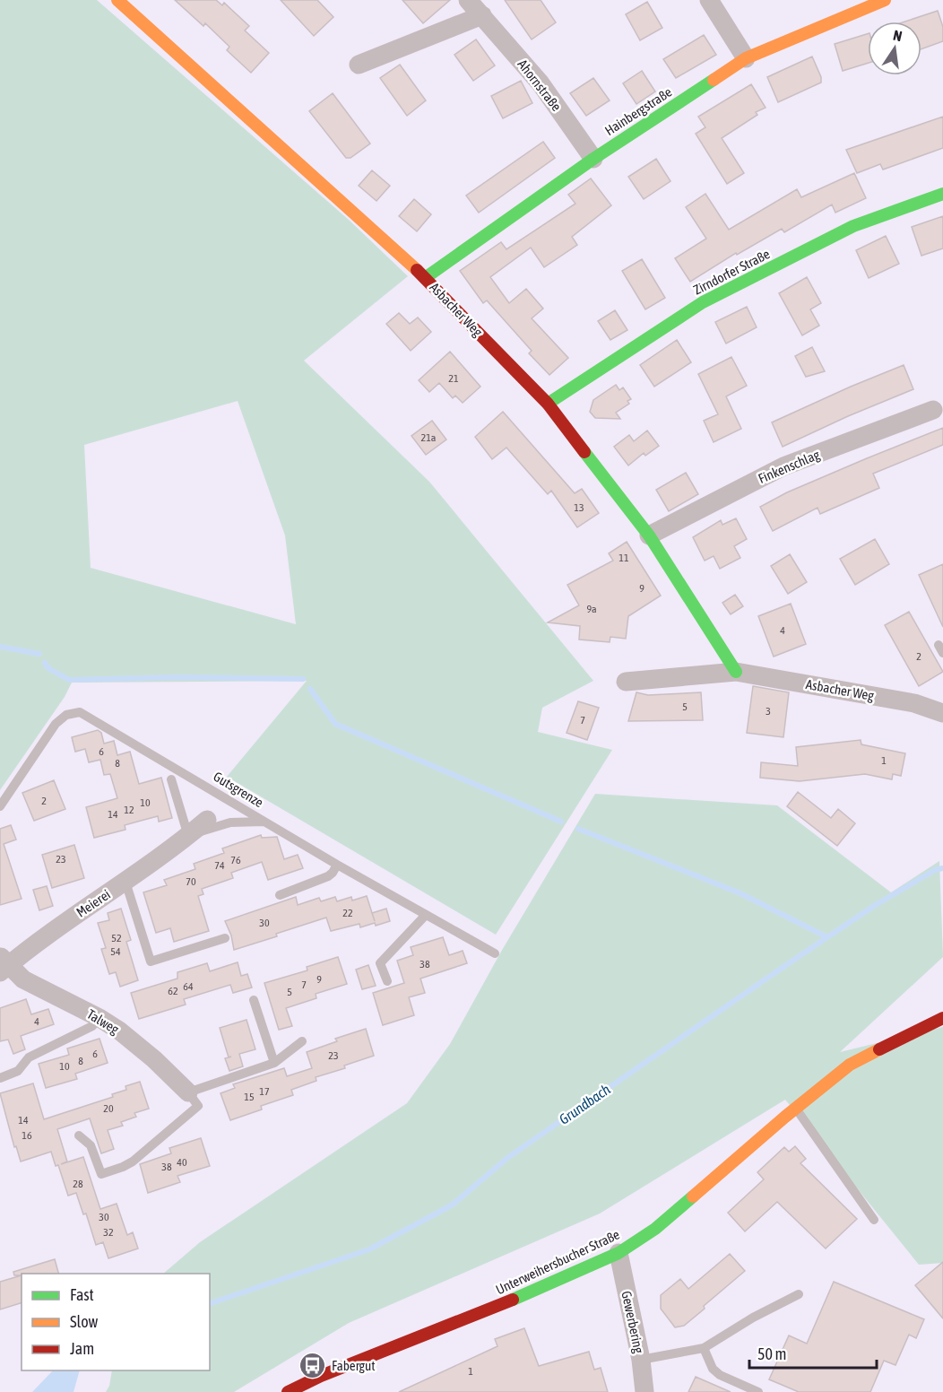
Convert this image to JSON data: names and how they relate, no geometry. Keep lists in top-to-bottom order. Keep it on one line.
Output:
{"streets":{"street":["Ahornstraße","Hainbergstraße","Zirndorfer Straße","Asbacher Weg","Finkenschlag","Meierei","Talweg","Unterweihersbucher Straße","Gewerbering"],"lane":["Gutsgrenze"]},"crossings":[["Ahornstraße","Hainbergstraße"],["Hainbergstraße","Asbacher Weg"],["Zirndorfer Straße","Asbacher Weg"],["Asbacher Weg","Finkenschlag"],["Gutsgrenze","Meierei"],["Meierei","Talweg"],["Unterweihersbucher Straße","Gewerbering"]],"water":["Grundbach"],"places":{"bus stop":["Fabergut"]},"house_numbers":["21","21a","13","11","9","9a","4","2","5","3","7","6","1","8","2","10","12","14","23","76","74","70","22","30","52","54","38","9","7","64","62","5","4","6","23","8","10","17","15","20","14","16","40","38","28","30","32","1"],"legend":["Fast","Slow","Jam"],"scale_bar":"50 m","north":"top"}
